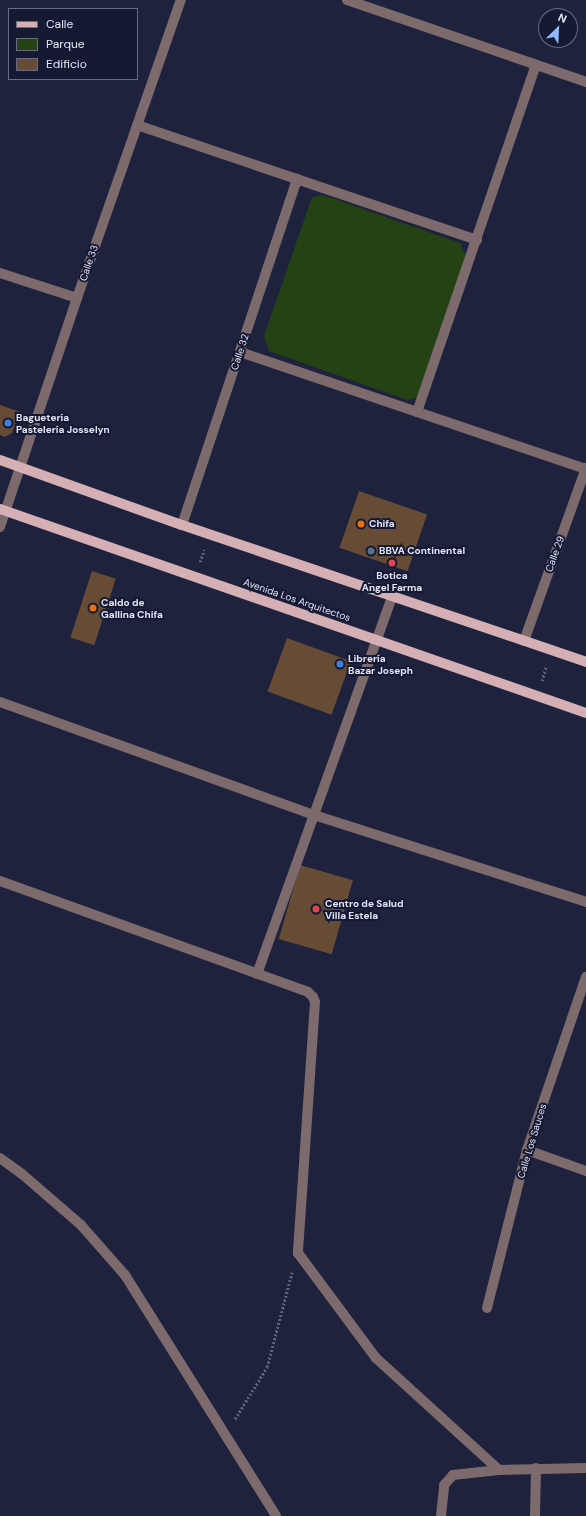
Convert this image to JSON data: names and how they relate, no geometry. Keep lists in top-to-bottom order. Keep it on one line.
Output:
{"streets":{"main road":["Avenida Los Arquitectos"],"street":["Calle 33","Calle 32","Calle 29","Calle Los Sauces"]},"crossings":[["Calle 33","Avenida Los Arquitectos"]],"places":["Baguetería Pastelería Josselyn","Chifa","BBVA Continental","Botica Angel Farma","Caldo de Gallina Chifa","Librería Bazar Joseph","Centro de Salud Villa Estela"],"legend":["Calle","Parque","Edificio"],"north":"top right"}
